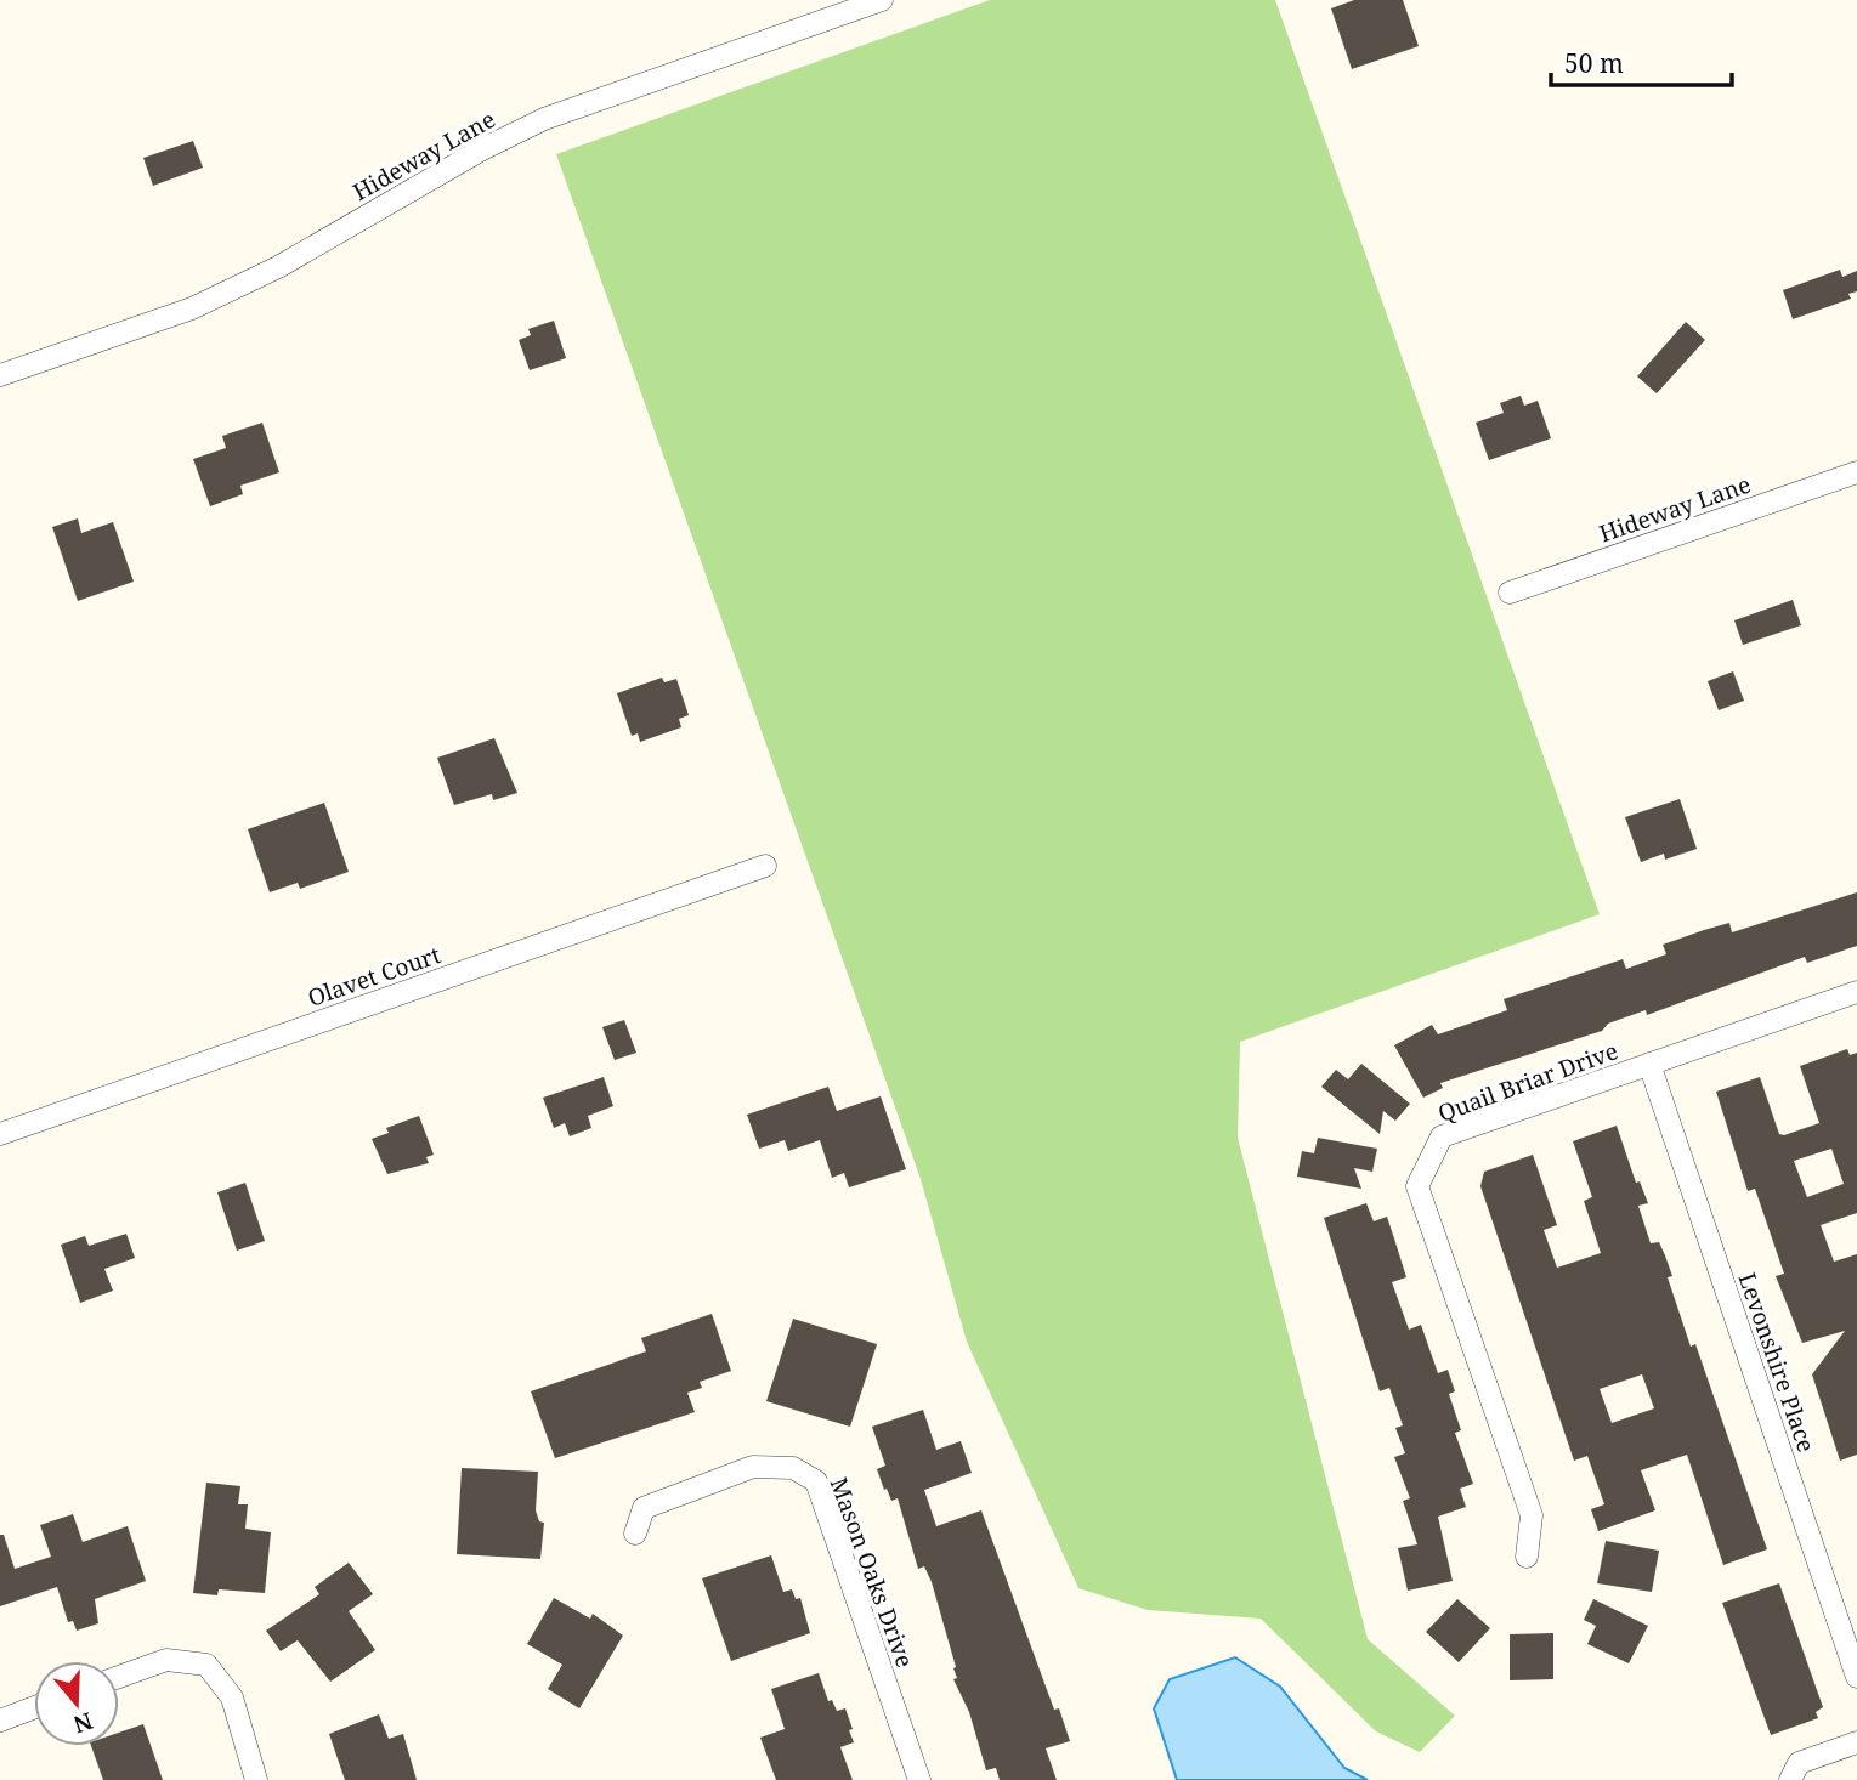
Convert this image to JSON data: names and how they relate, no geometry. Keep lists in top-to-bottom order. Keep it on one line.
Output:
{"streets":{"street":["Hideway Lane","Olavet Court","Quail Briar Drive","Levonshire Place","Mason Oaks Drive"]},"crossings":[["Quail Briar Drive","Levonshire Place"]],"scale_bar":"50 m","north":"bottom"}
